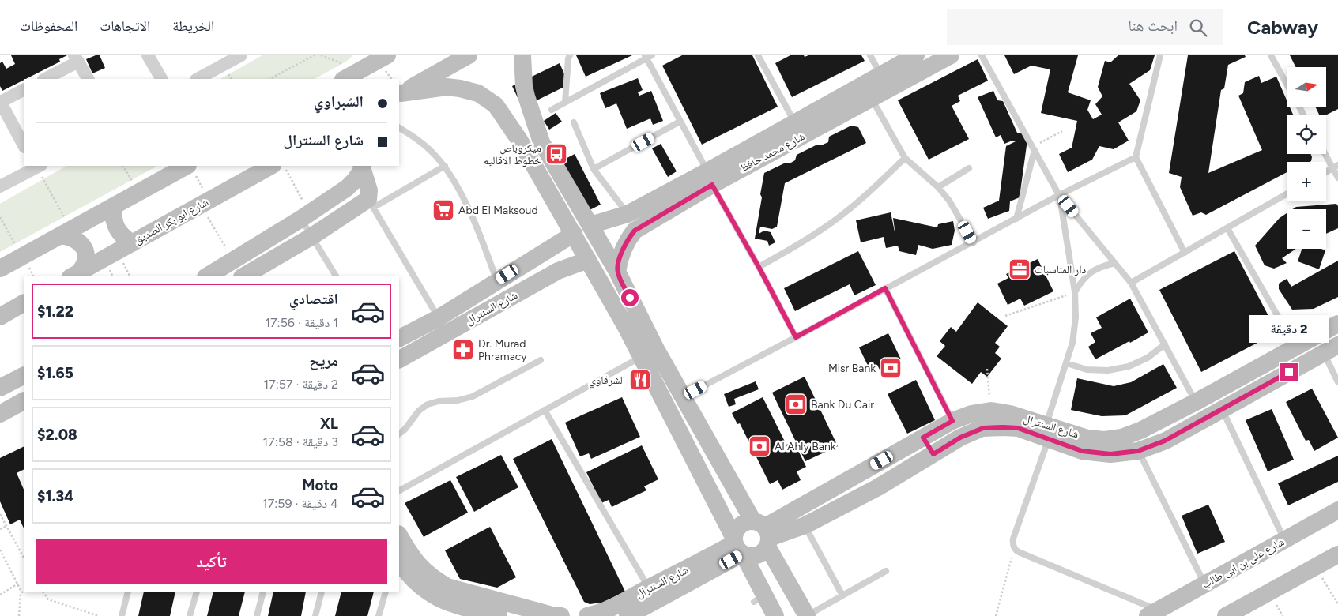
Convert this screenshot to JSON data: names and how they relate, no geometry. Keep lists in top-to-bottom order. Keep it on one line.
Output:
{"streets":{"street":["شارع محمد حافظ","شارع ابو بكر الصديق","شارع السنترال","شارع على بن ابى طالب"]},"places":{"bus stop":["ميكروباص خطوط الاقاليم"],"supermarket":["Abd El Maksoud"],"office":["دار المناسبات"],"pharmacy":["Dr. Murad Phramacy"],"bank":["Misr Bank","Bank Du Cair","Al Ahly Bank"],"restaurant":["الشرقاوي"]},"north":"right","page":{"header":"Cabway","search":"ابحث هنا","nav":["الخريطة","الاتجاهات","المحفوظات"],"map_buttons":["+","−"],"banner":["الشبراوي","شارع السنترال"],"list":[{"name":"اقتصادي","note":"1 دقيقة · 17:56","value":"$1.22"},{"name":"مريح","note":"2 دقيقة · 17:57","value":"$1.65"},{"name":"XL","note":"3 دقيقة · 17:58","value":"$2.08"},{"name":"Moto","note":"4 دقيقة · 17:59","value":"$1.34"}],"bubble":"2 دقيقة","buttons":"تأكيد"}}
